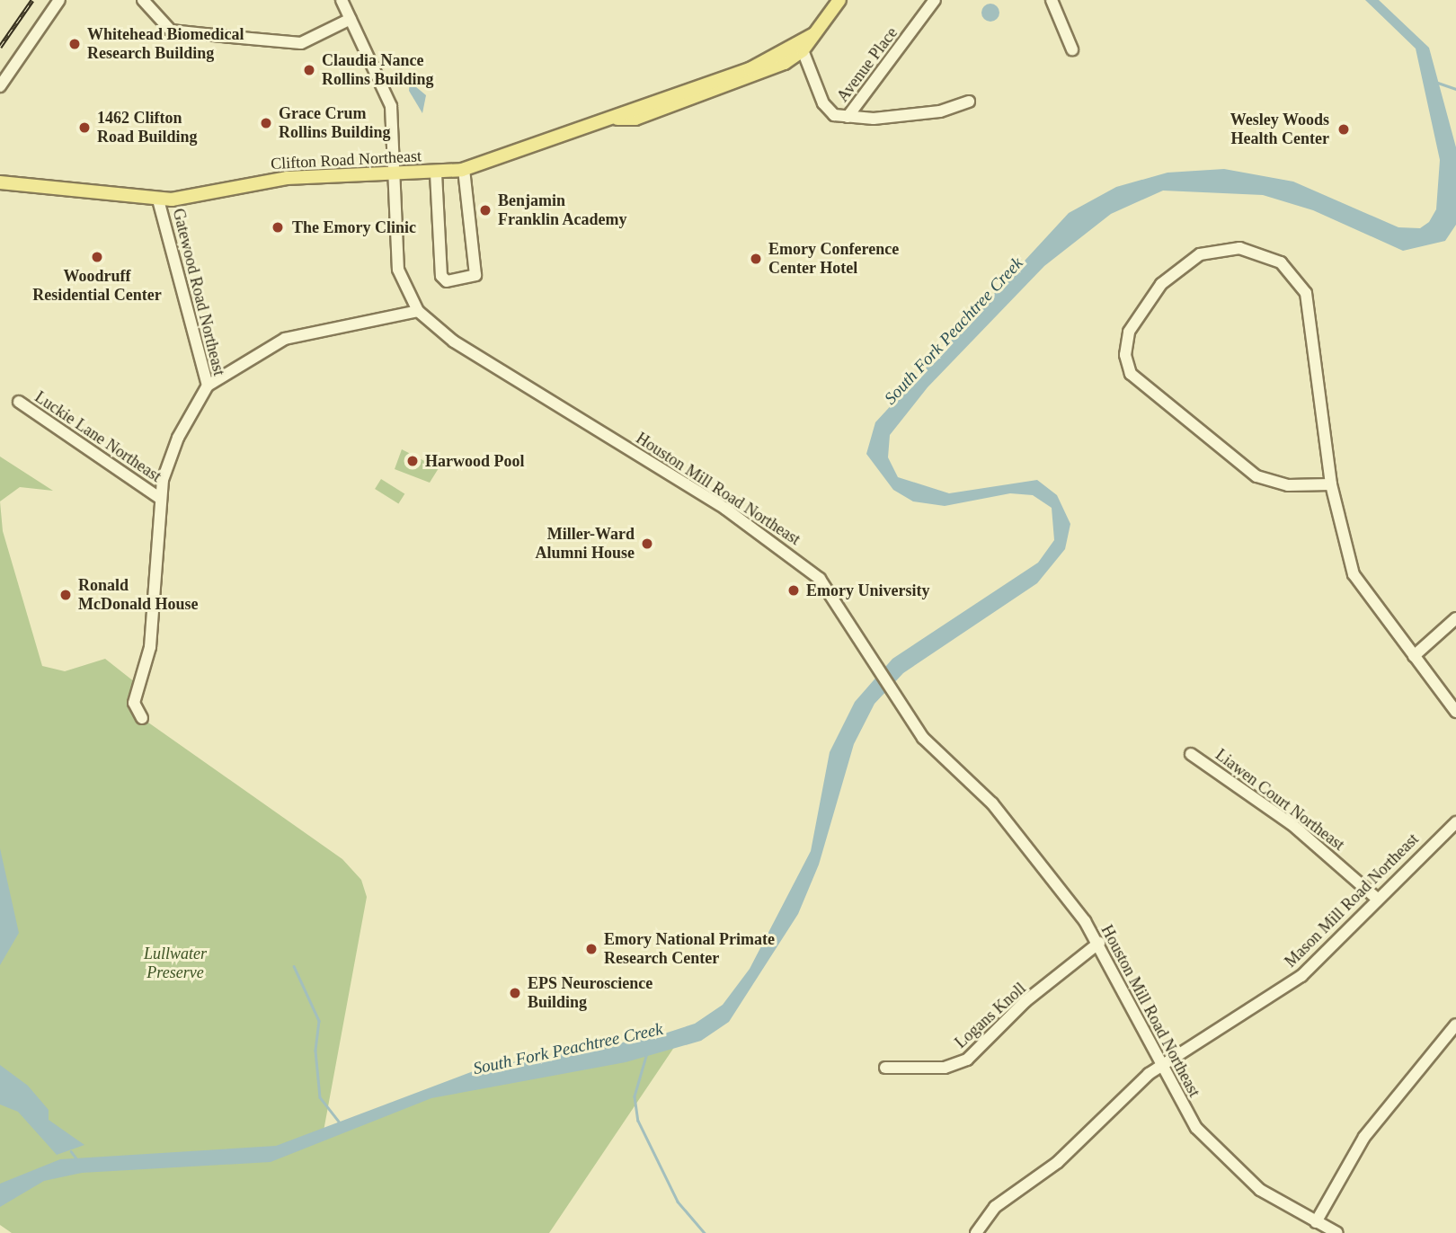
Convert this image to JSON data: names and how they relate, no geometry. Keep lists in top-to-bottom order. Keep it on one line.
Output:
{"streets":{"main road":["Clifton Road Northeast"],"street":["Avenue Place","Gatewood Road Northeast","Luckie Lane Northeast","Houston Mill Road Northeast","Liawen Court Northeast","Mason Mill Road Northeast","Logans Knoll"]},"crossings":[["Clifton Road Northeast","Gatewood Road Northeast"],["Clifton Road Northeast","Houston Mill Road Northeast"],["Gatewood Road Northeast","Luckie Lane Northeast"],["Houston Mill Road Northeast","Mason Mill Road Northeast"],["Houston Mill Road Northeast","Logans Knoll"],["Liawen Court Northeast","Mason Mill Road Northeast"]],"water":["South Fork Peachtree Creek"],"parks":["Lullwater Preserve"],"places":["Whitehead Biomedical Research Building","Claudia Nance Rollins Building","Grace Crum Rollins Building","1462 Clifton Road Building","Wesley Woods Health Center","Benjamin Franklin Academy","The Emory Clinic","Woodruff Residential Center","Emory Conference Center Hotel","Harwood Pool","Miller-Ward Alumni House","Emory University","Ronald McDonald House","Emory National Primate Research Center","EPS Neuroscience Building"]}
